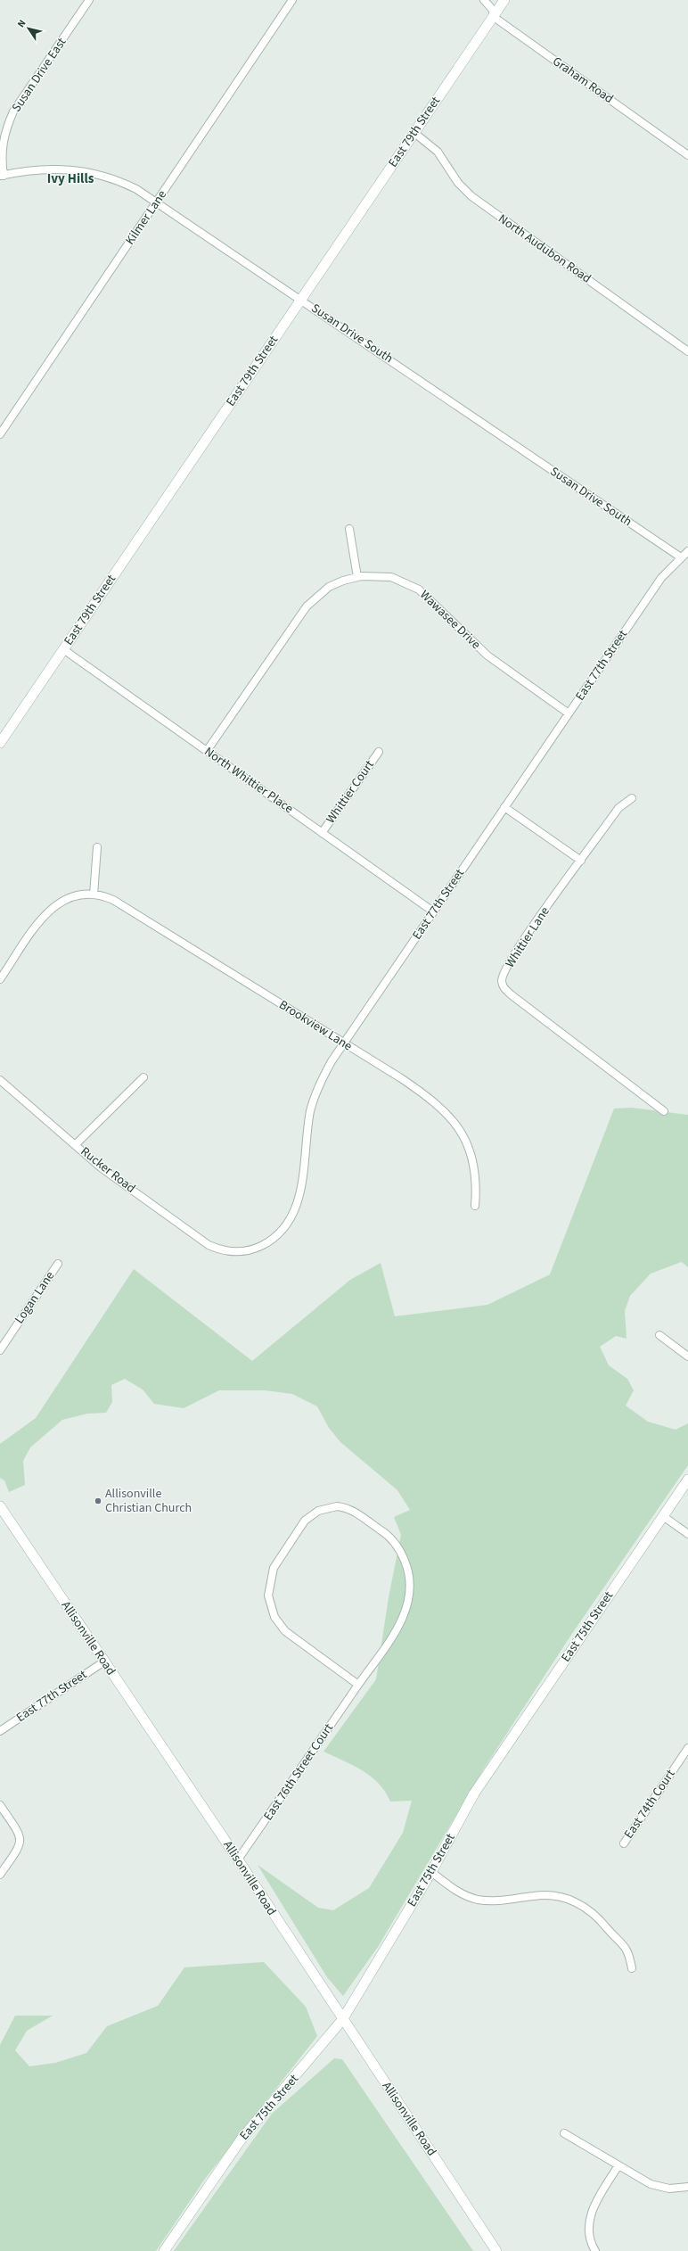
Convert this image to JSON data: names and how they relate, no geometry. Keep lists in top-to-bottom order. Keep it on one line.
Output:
{"streets":{"street":["Susan Drive East","Graham Road","East 79th Street","Kilmer Lane","North Audubon Road","Susan Drive South","Wawasee Drive","East 77th Street","North Whittier Place","Whittier Court","Whittier Lane","Brookview Lane","Rucker Road","Logan Lane","East 75th Street","Allisonville Road","East 76th Street Court","East 74th Court"]},"crossings":[["Susan Drive East","Susan Drive South"],["Graham Road","East 79th Street"],["East 79th Street","North Audubon Road"],["East 79th Street","Susan Drive South"],["East 79th Street","North Whittier Place"],["Kilmer Lane","Susan Drive South"],["Susan Drive South","East 77th Street"],["Wawasee Drive","East 77th Street"],["Wawasee Drive","North Whittier Place"],["East 77th Street","North Whittier Place"],["East 77th Street","Brookview Lane"],["East 77th Street","Rucker Road"],["East 77th Street","Allisonville Road"],["North Whittier Place","Whittier Court"],["East 75th Street","Allisonville Road"],["Allisonville Road","East 76th Street Court"]],"districts":["Ivy Hills"],"places":["Allisonville Christian Church"],"north":"top left"}
